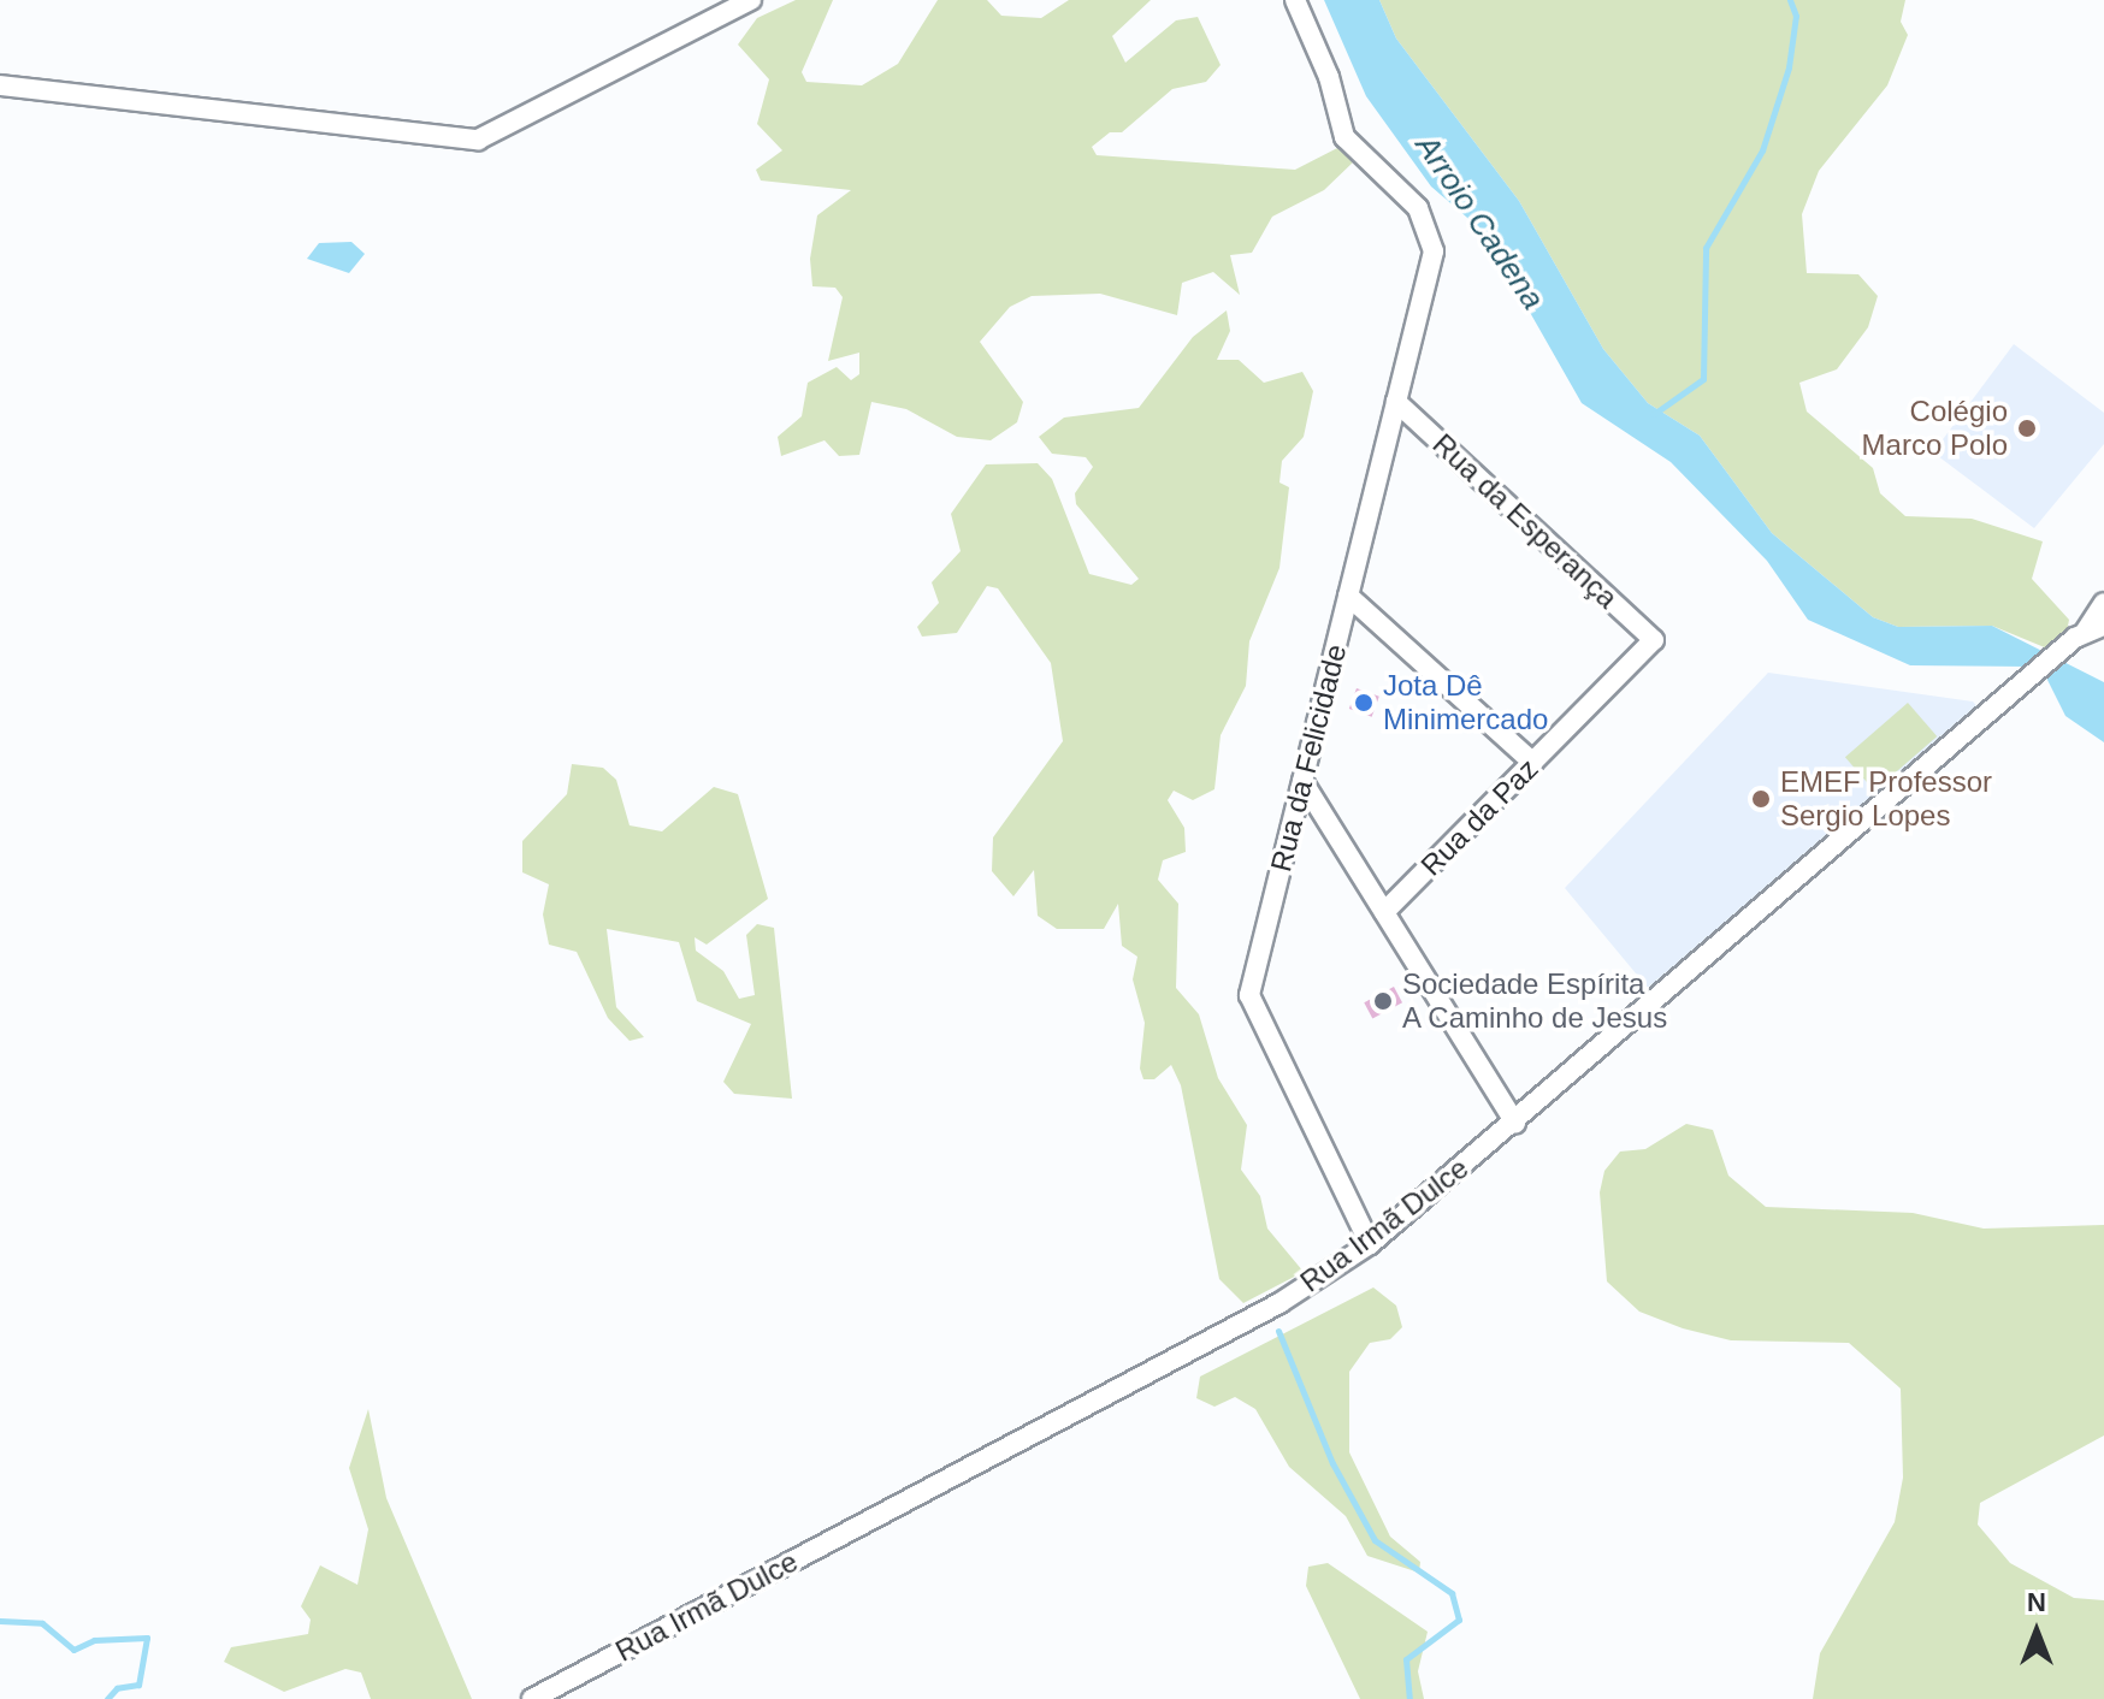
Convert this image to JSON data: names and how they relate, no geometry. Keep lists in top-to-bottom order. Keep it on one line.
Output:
{"streets":{"street":["Rua da Esperança","Rua da Felicidade","Rua da Paz","Rua Irmã Dulce"]},"crossings":[["Rua da Esperança","Rua da Felicidade"],["Rua da Esperança","Rua da Paz"],["Rua da Felicidade","Rua Irmã Dulce"]],"water":["Arroio Cadena"],"places":["Colégio Marco Polo","Jota Dê Minimercado","EMEF Professor Sergio Lopes","Sociedade Espírita A Caminho de Jesus"],"north":"top"}
